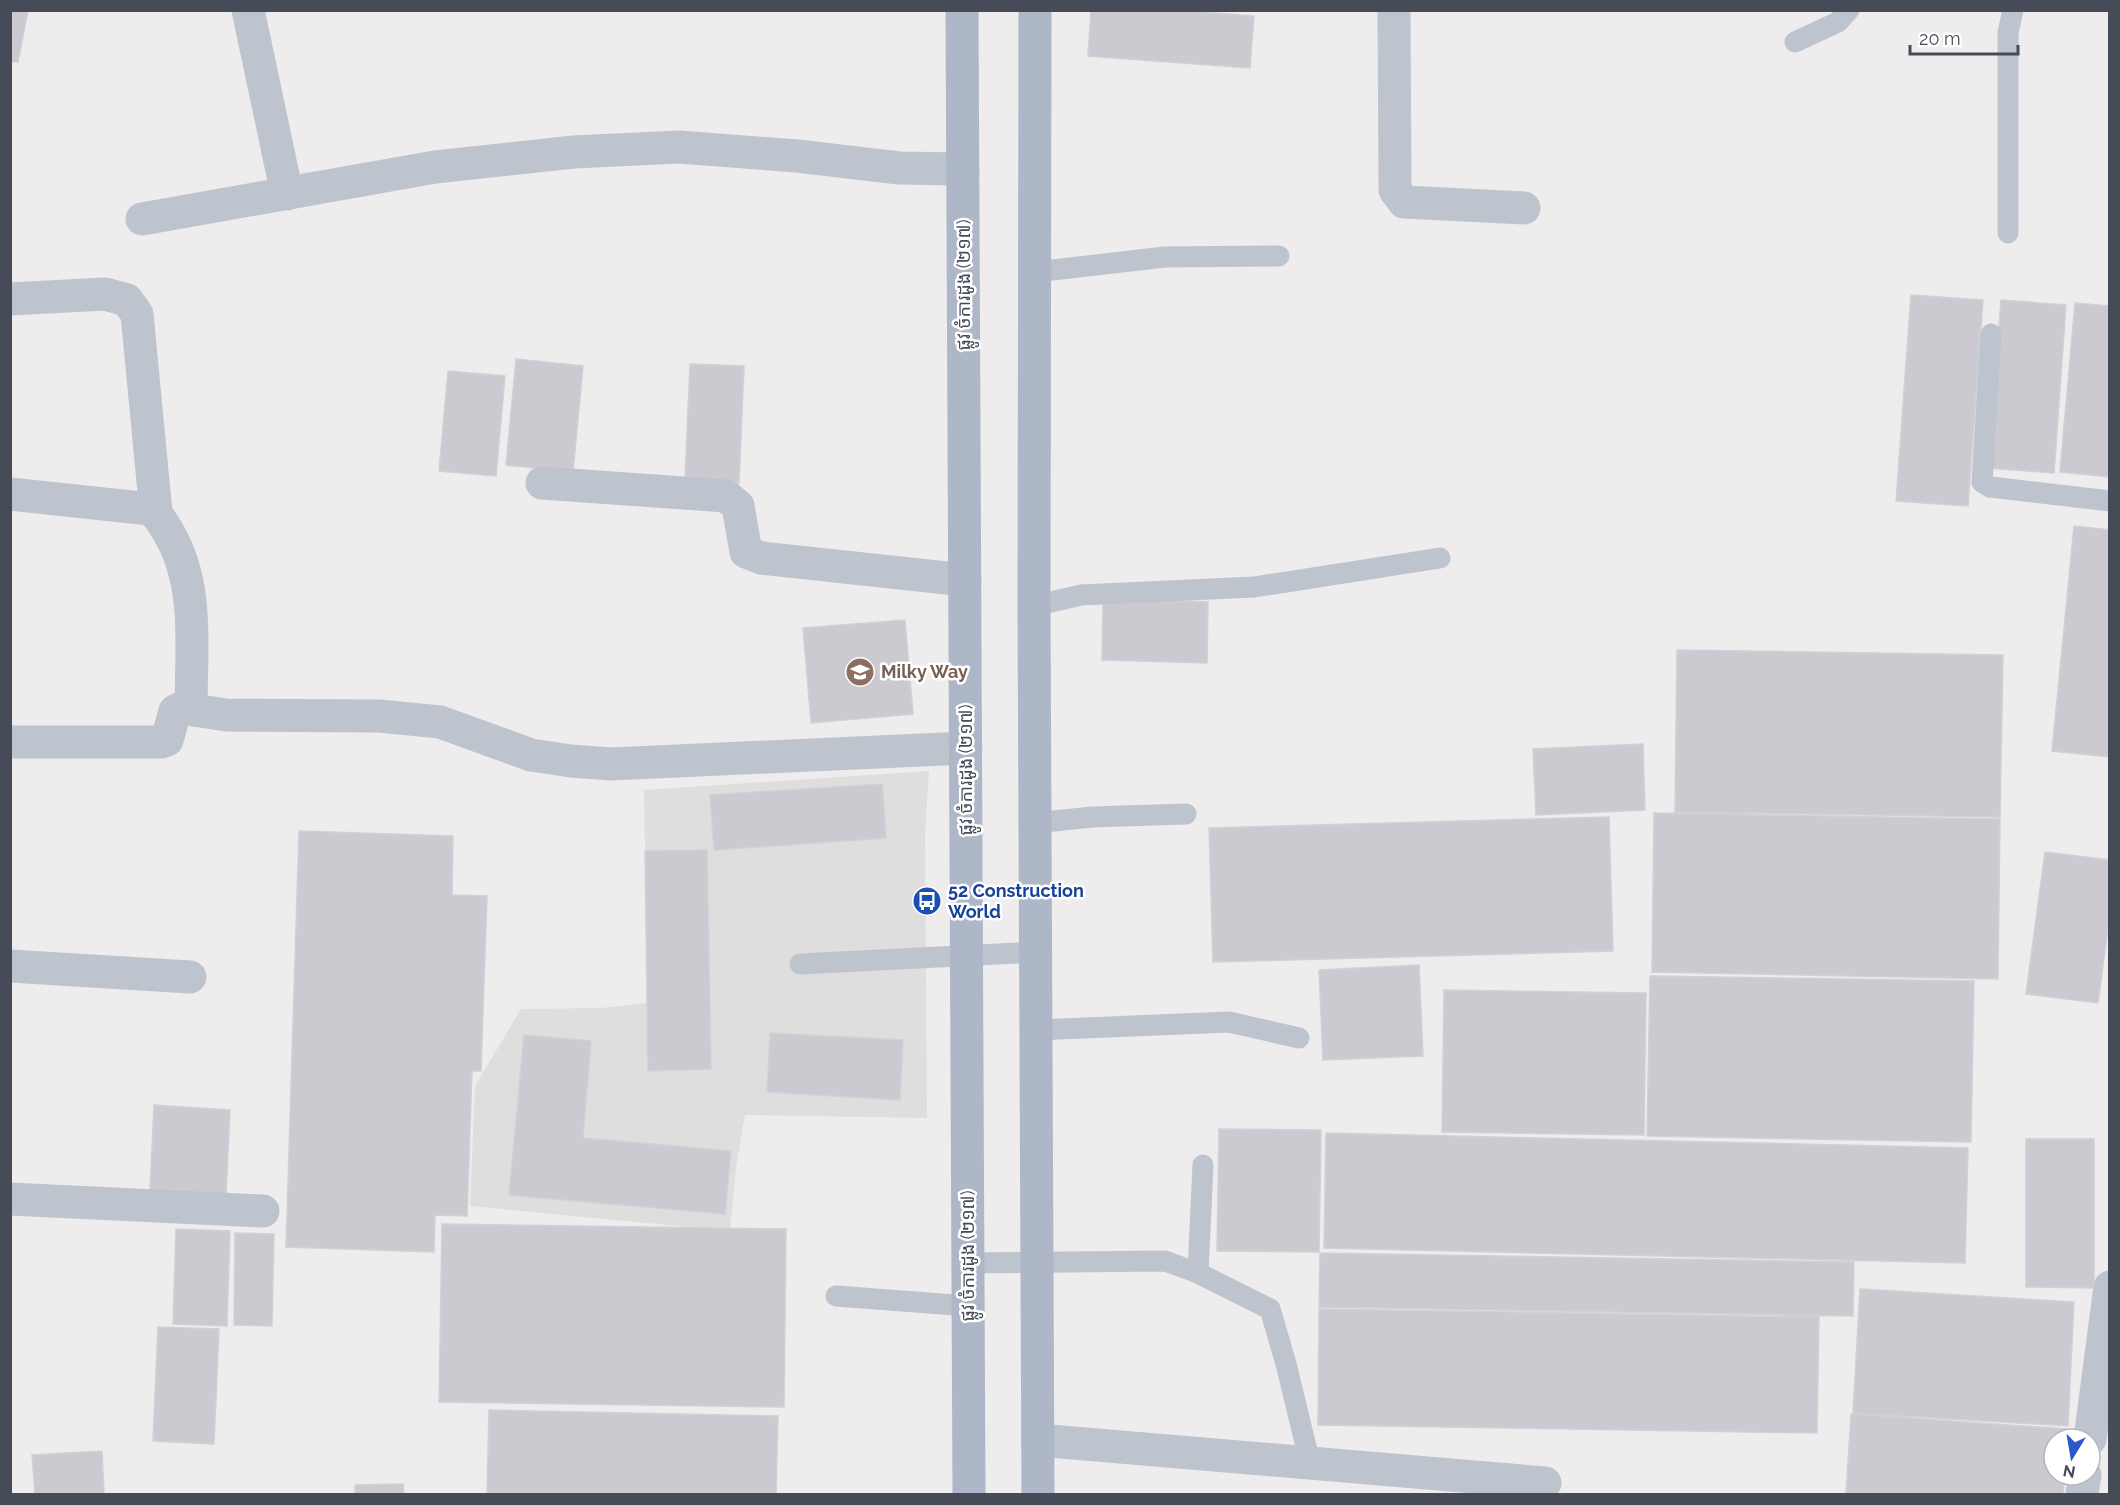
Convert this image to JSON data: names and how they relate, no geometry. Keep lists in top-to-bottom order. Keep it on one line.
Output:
{"streets":{"main road":["ផ្លូវ ចំការដូង (២១៧)"]},"places":{"school or university":["Milky Way"],"bus stop":["52 Construction World"]},"scale_bar":"20 m","north":"bottom"}
